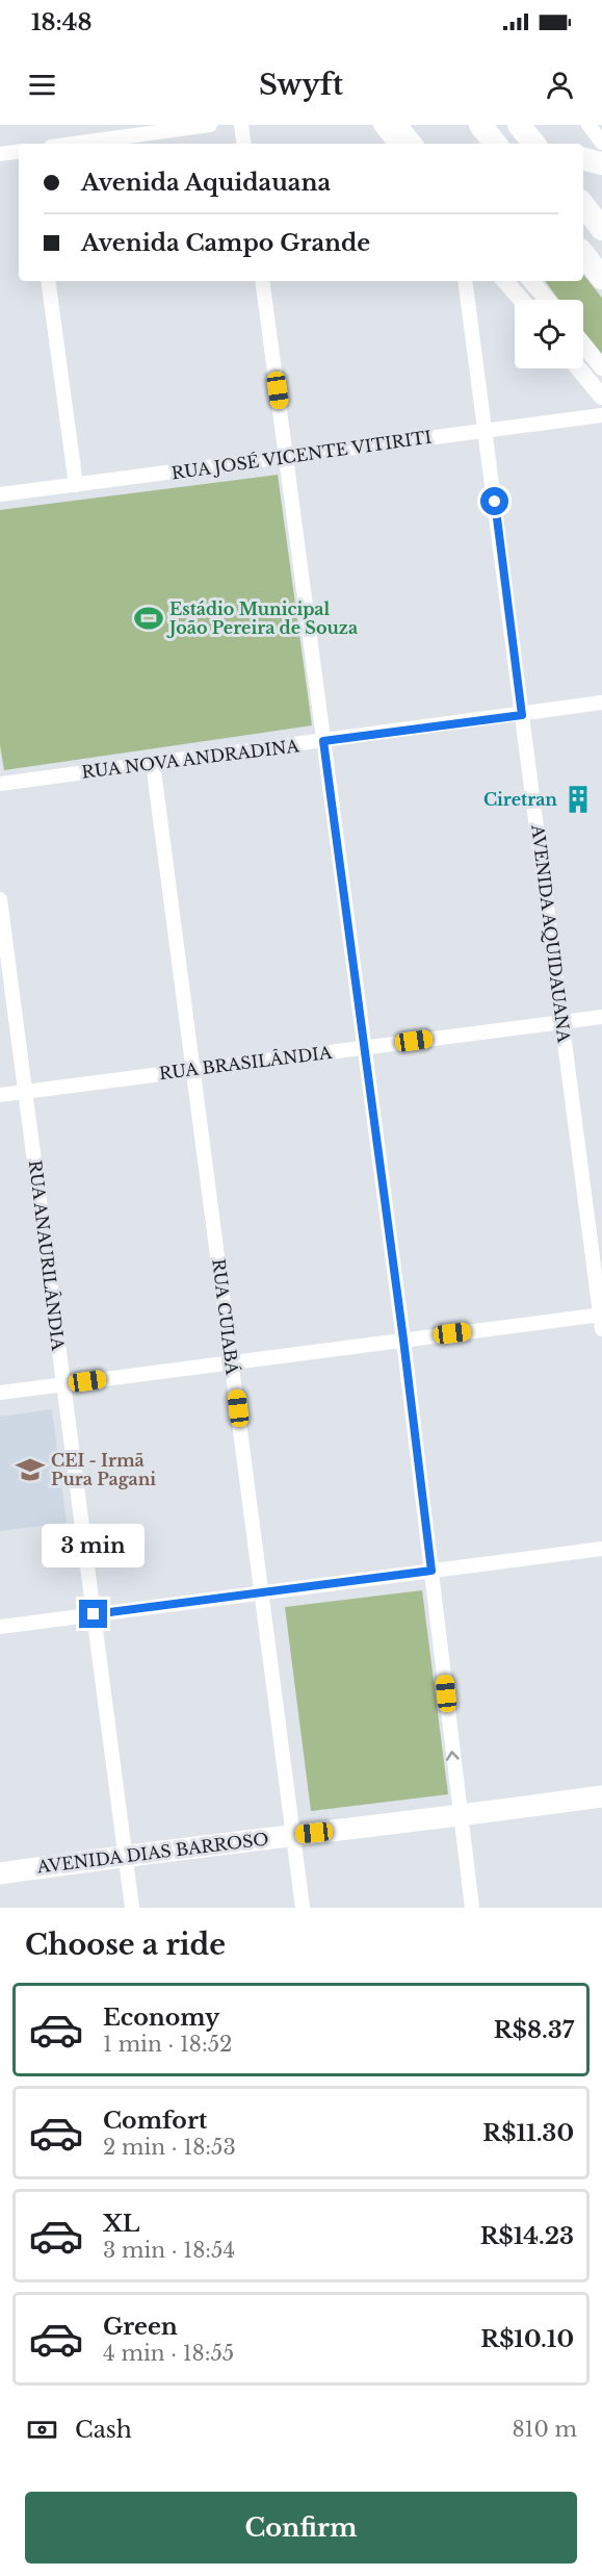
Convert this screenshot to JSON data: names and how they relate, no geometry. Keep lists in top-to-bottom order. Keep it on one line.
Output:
{"streets":{"main road":["AVENIDA DIAS BARROSO"],"street":["RUA JOSÉ VICENTE VITIRITI","RUA NOVA ANDRADINA","AVENIDA AQUIDAUANA","RUA BRASILÂNDIA","RUA ANAURILÂNDIA","RUA CUIABÁ"]},"crossings":[["RUA JOSÉ VICENTE VITIRITI","AVENIDA AQUIDAUANA"],["RUA NOVA ANDRADINA","AVENIDA AQUIDAUANA"],["RUA NOVA ANDRADINA","RUA CUIABÁ"],["AVENIDA AQUIDAUANA","RUA BRASILÂNDIA"],["RUA BRASILÂNDIA","RUA ANAURILÂNDIA"],["RUA BRASILÂNDIA","RUA CUIABÁ"],["RUA ANAURILÂNDIA","AVENIDA DIAS BARROSO"],["RUA CUIABÁ","AVENIDA DIAS BARROSO"]],"places":{"sports":["Estádio Municipal João Pereira de Souza"],"building":["Ciretran"],"school or university":["CEI - Irmã Pura Pagani"]},"page":{"status":"18:48","header":"Swyft","banner":["Avenida Aquidauana","Avenida Campo Grande"],"bubble":"3 min","heading":"Choose a ride","list":[{"name":"Economy","note":"1 min · 18:52","value":"R$8.37"},{"name":"Comfort","note":"2 min · 18:53","value":"R$11.30"},{"name":"XL","note":"3 min · 18:54","value":"R$14.23"},{"name":"Green","note":"4 min · 18:55","value":"R$10.10"}],"pay":["Cash","810 m"],"buttons":"Confirm"}}
